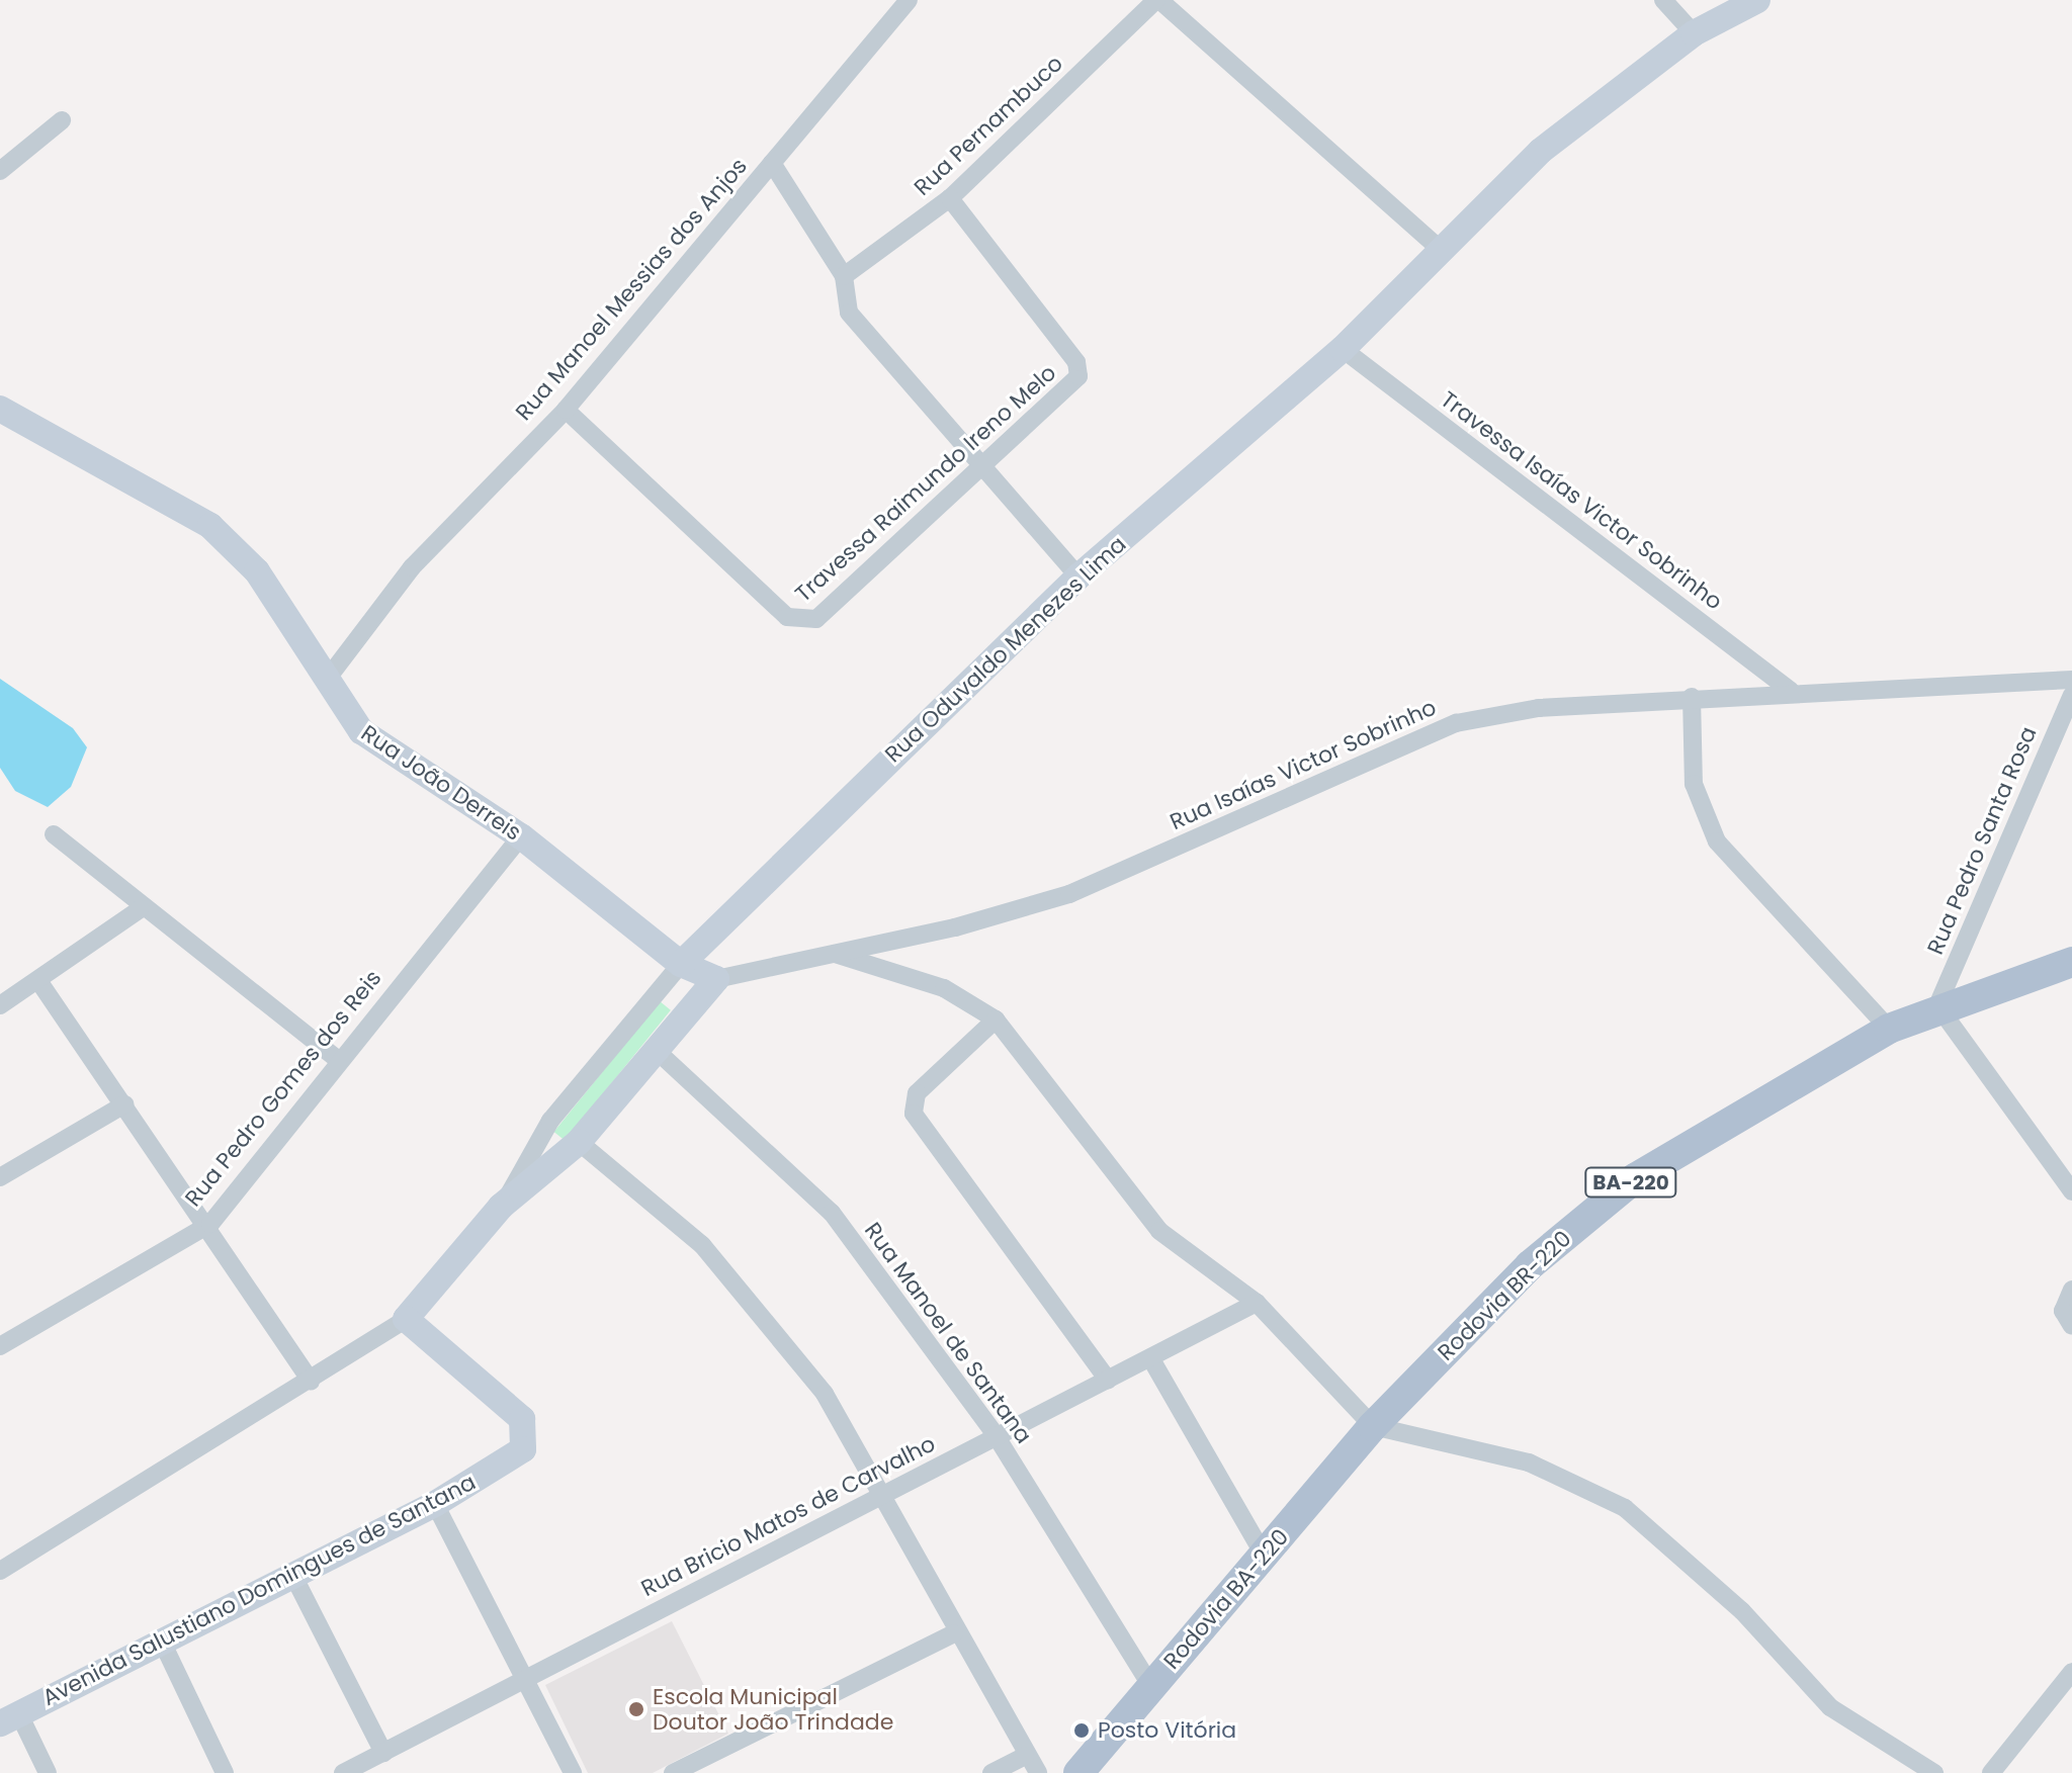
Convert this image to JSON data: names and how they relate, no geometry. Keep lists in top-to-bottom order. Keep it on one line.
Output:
{"streets":{"main road":["BA-220","Rodovia BR-220","Rodovia BA-220"],"street":["Rua Pernambuco","Rua Manoel Messias dos Anjos","Travessa Raimundo Ireno Melo","Travessa Isaías Victor Sobrinho","Rua Oduvaldo Menezes Lima","Rua Isaías Victor Sobrinho","Rua João Derreis","Rua Pedro Santa Rosa","Rua Pedro Gomes dos Reis","Rua Manoel de Santana","Rua Bricio Matos de Carvalho","Avenida Salustiano Domingues de Santana"]},"crossings":[["Rua Pernambuco","Travessa Raimundo Ireno Melo"],["Rua Manoel Messias dos Anjos","Travessa Raimundo Ireno Melo"],["Rua Manoel Messias dos Anjos","Rua João Derreis"],["Travessa Isaías Victor Sobrinho","Rua Oduvaldo Menezes Lima"],["Travessa Isaías Victor Sobrinho","Rua Isaías Victor Sobrinho"],["Rua Oduvaldo Menezes Lima","Rua João Derreis"],["Rua Isaías Victor Sobrinho","Rua João Derreis"],["Rua João Derreis","Rua Pedro Gomes dos Reis"],["Rua Pedro Santa Rosa","BA-220"],["Rua Pedro Santa Rosa","Rodovia BR-220"],["BA-220","Rodovia BR-220"],["Rodovia BR-220","Rodovia BA-220"],["Rua Manoel de Santana","Rua Bricio Matos de Carvalho"],["Rua Manoel de Santana","Rodovia BA-220"]],"places":["Escola Municipal Doutor João Trindade","Posto Vitória"]}
